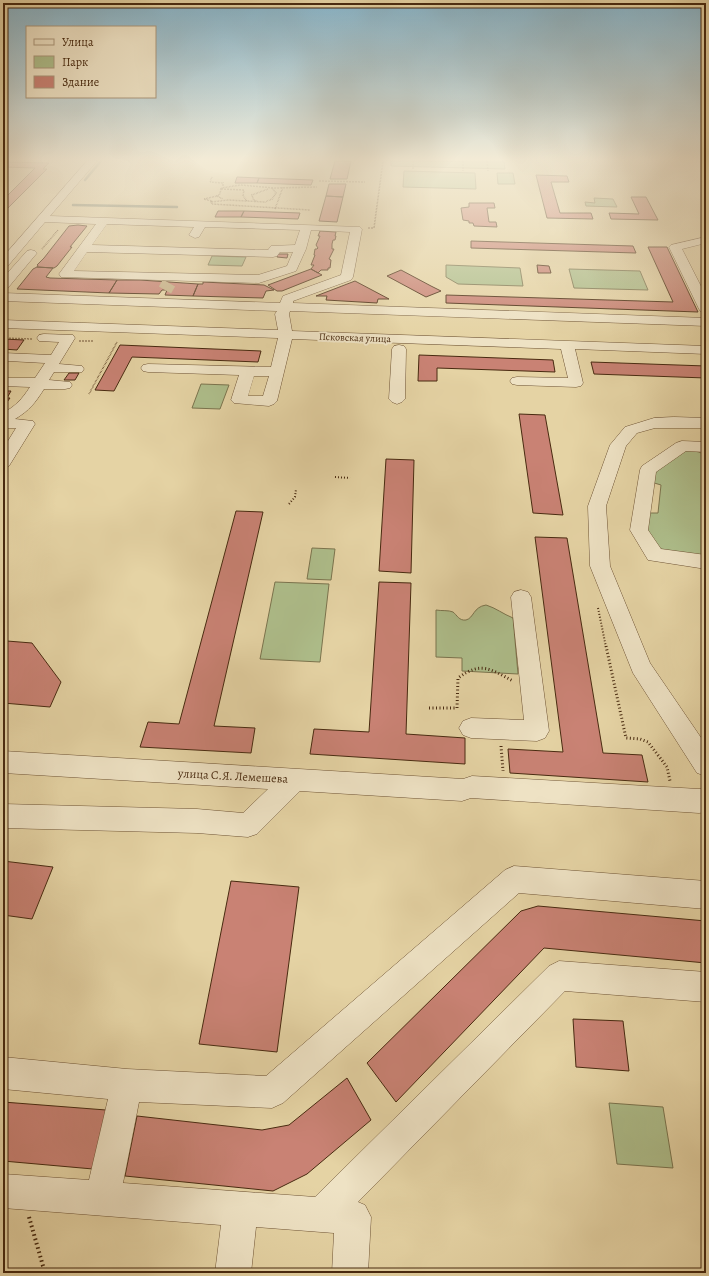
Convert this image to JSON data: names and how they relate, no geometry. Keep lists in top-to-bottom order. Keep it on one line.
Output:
{"streets":{"street":["Псковская улица","улица С.Я. Лемешева"]},"legend":["Улица","Парк","Здание"]}
